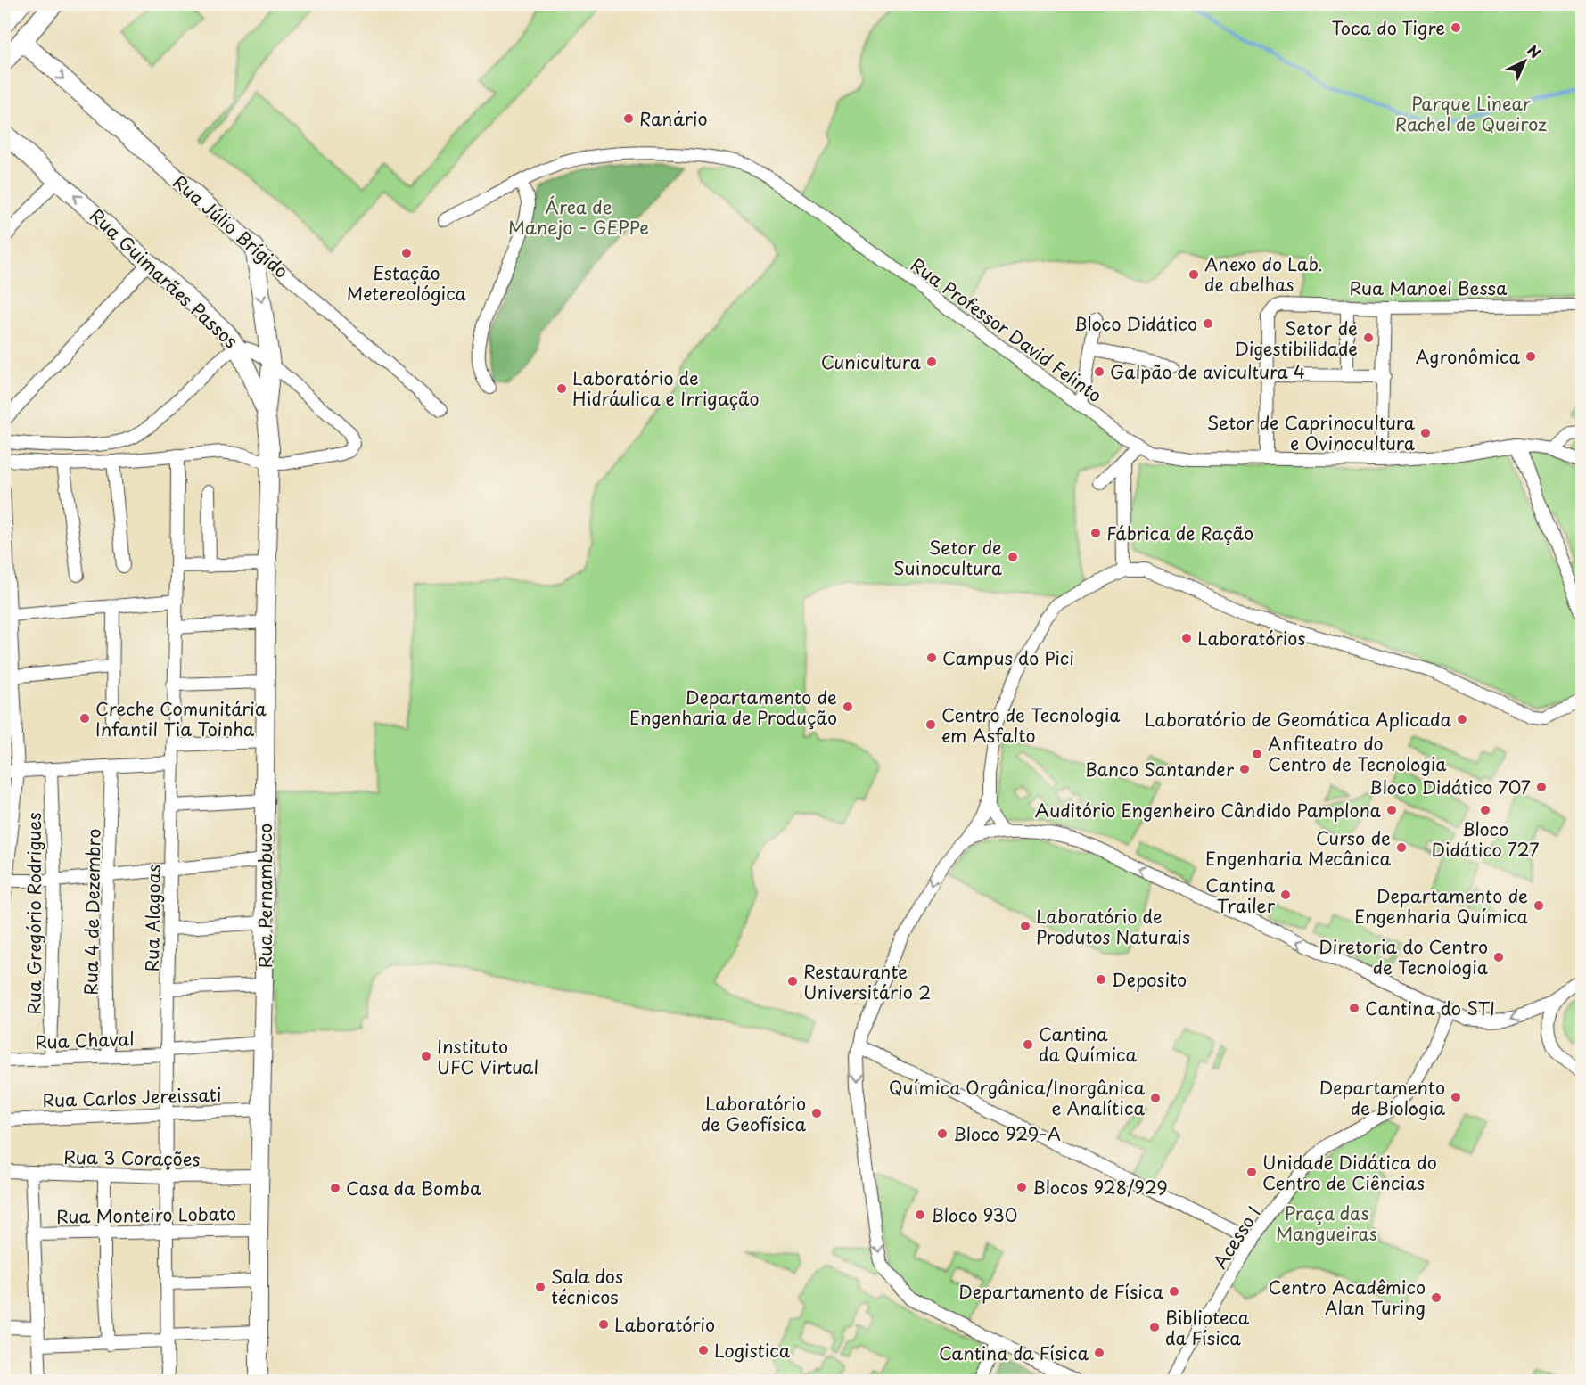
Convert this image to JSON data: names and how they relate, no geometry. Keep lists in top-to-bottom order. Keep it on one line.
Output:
{"streets":{"street":["Rua Júlio Brígido","Rua Guimarães Passos","Rua Manoel Bessa","Rua Professor David Felinto","Rua Pernambuco","Rua 4 de Dezembro","Rua Gregório Rodrigues","Rua Alagoas","Rua Chaval","Rua Carlos Jereissati","Rua 3 Corações","Rua Monteiro Lobato","Acesso I"]},"crossings":[["Rua Júlio Brígido","Rua Pernambuco"],["Rua Guimarães Passos","Rua Pernambuco"],["Rua Pernambuco","Rua Chaval"],["Rua Pernambuco","Rua Carlos Jereissati"],["Rua Pernambuco","Rua 3 Corações"],["Rua Pernambuco","Rua Monteiro Lobato"],["Rua 4 de Dezembro","Rua Chaval"],["Rua Gregório Rodrigues","Rua Chaval"],["Rua Alagoas","Rua Chaval"],["Rua Alagoas","Rua Carlos Jereissati"],["Rua Alagoas","Rua 3 Corações"],["Rua Alagoas","Rua Monteiro Lobato"]],"one_way":["Rua Júlio Brígido"],"parks":["Parque Linear Rachel de Queiroz","Área de Manejo - GEPPe","Praça das Mangueiras"],"places":["Toca do Tigre","Ranário","Estação Metereológica","Anexo do Lab. de abelhas","Bloco Didático","Setor de Digestibilidade","Agronômica","Cunicultura","Galpão de avicultura 4","Laboratório de Hidráulica e Irrigação","Setor de Caprinocultura e Ovinocultura","Fábrica de Ração","Setor de Suinocultura","Laboratórios","Campus do Pici","Departamento de Engenharia de Produção","Creche Comunitária Infantil Tia Toinha","Laboratório de Geomática Aplicada","Centro de Tecnologia em Asfalto","Anfiteatro do Centro de Tecnologia","Banco Santander","Bloco Didático 707","Auditório Engenheiro Cândido Pamplona","Bloco Didático 727","Curso de Engenharia Mecânica","Cantina Trailer","Departamento de Engenharia Química","Laboratório de Produtos Naturais","Diretoria do Centro de Tecnologia","Deposito","Restaurante Universitário 2","Cantina do STI","Cantina da Química","Instituto UFC Virtual","Departamento de Biologia","Química Orgânica/Inorgânica e Analítica","Laboratório de Geofísica","Bloco 929-A","Unidade Didática do Centro de Ciências","Blocos 928/929","Casa da Bomba","Bloco 930","Sala dos técnicos","Departamento de Física","Centro Acadêmico Alan Turing","Laboratório","Biblioteca da Física","Logistica","Cantina da Física"],"north":"top right"}
